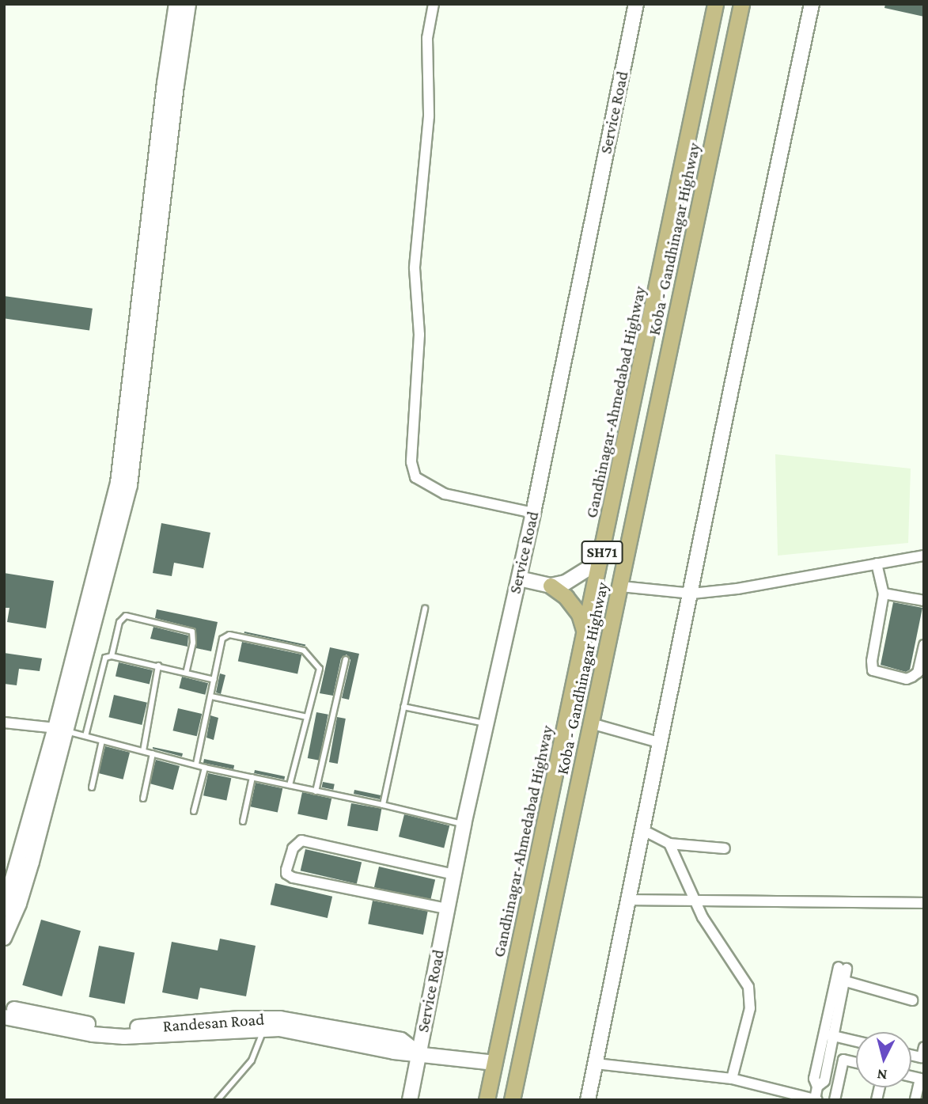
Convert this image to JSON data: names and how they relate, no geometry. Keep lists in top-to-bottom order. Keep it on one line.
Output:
{"streets":{"main road":["Koba - Gandhinagar Highway","Gandhinagar-Ahmedabad Highway","SH71"],"street":["Service Road","Randesan Road"]},"crossings":[["Service Road","Randesan Road"],["Gandhinagar-Ahmedabad Highway","Randesan Road"]],"north":"bottom"}
